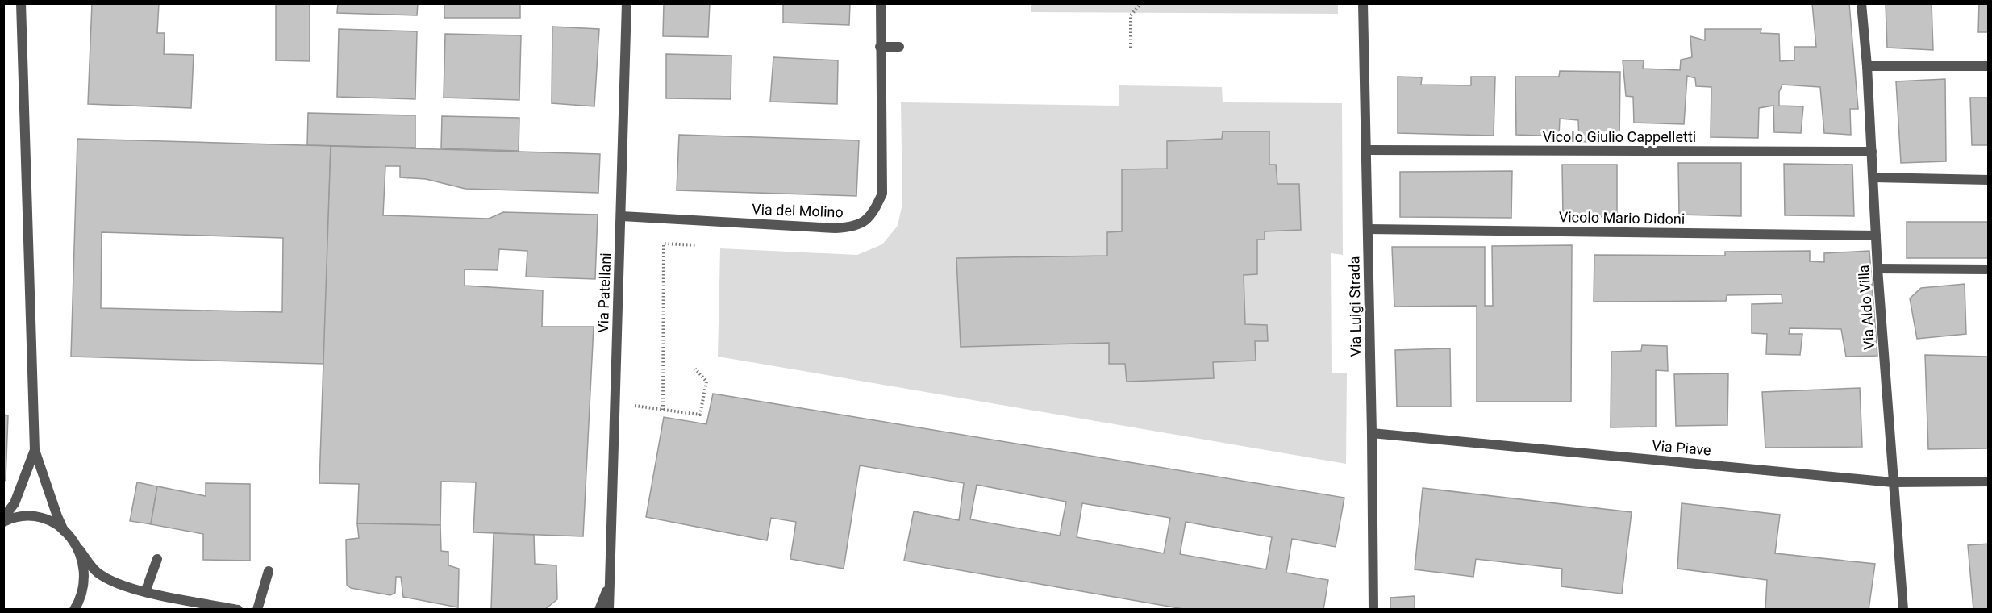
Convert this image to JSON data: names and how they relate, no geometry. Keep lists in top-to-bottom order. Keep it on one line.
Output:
{"streets":{"street":["Vicolo Giulio Cappelletti","Via del Molino","Vicolo Mario Didoni","Via Patellani","Via Luigi Strada","Via Aldo Villa","Via Piave"]},"crossings":[["Vicolo Giulio Cappelletti","Via Luigi Strada"],["Vicolo Giulio Cappelletti","Via Aldo Villa"],["Via del Molino","Via Patellani"],["Vicolo Mario Didoni","Via Luigi Strada"],["Vicolo Mario Didoni","Via Aldo Villa"],["Via Luigi Strada","Via Piave"],["Via Aldo Villa","Via Piave"]]}
